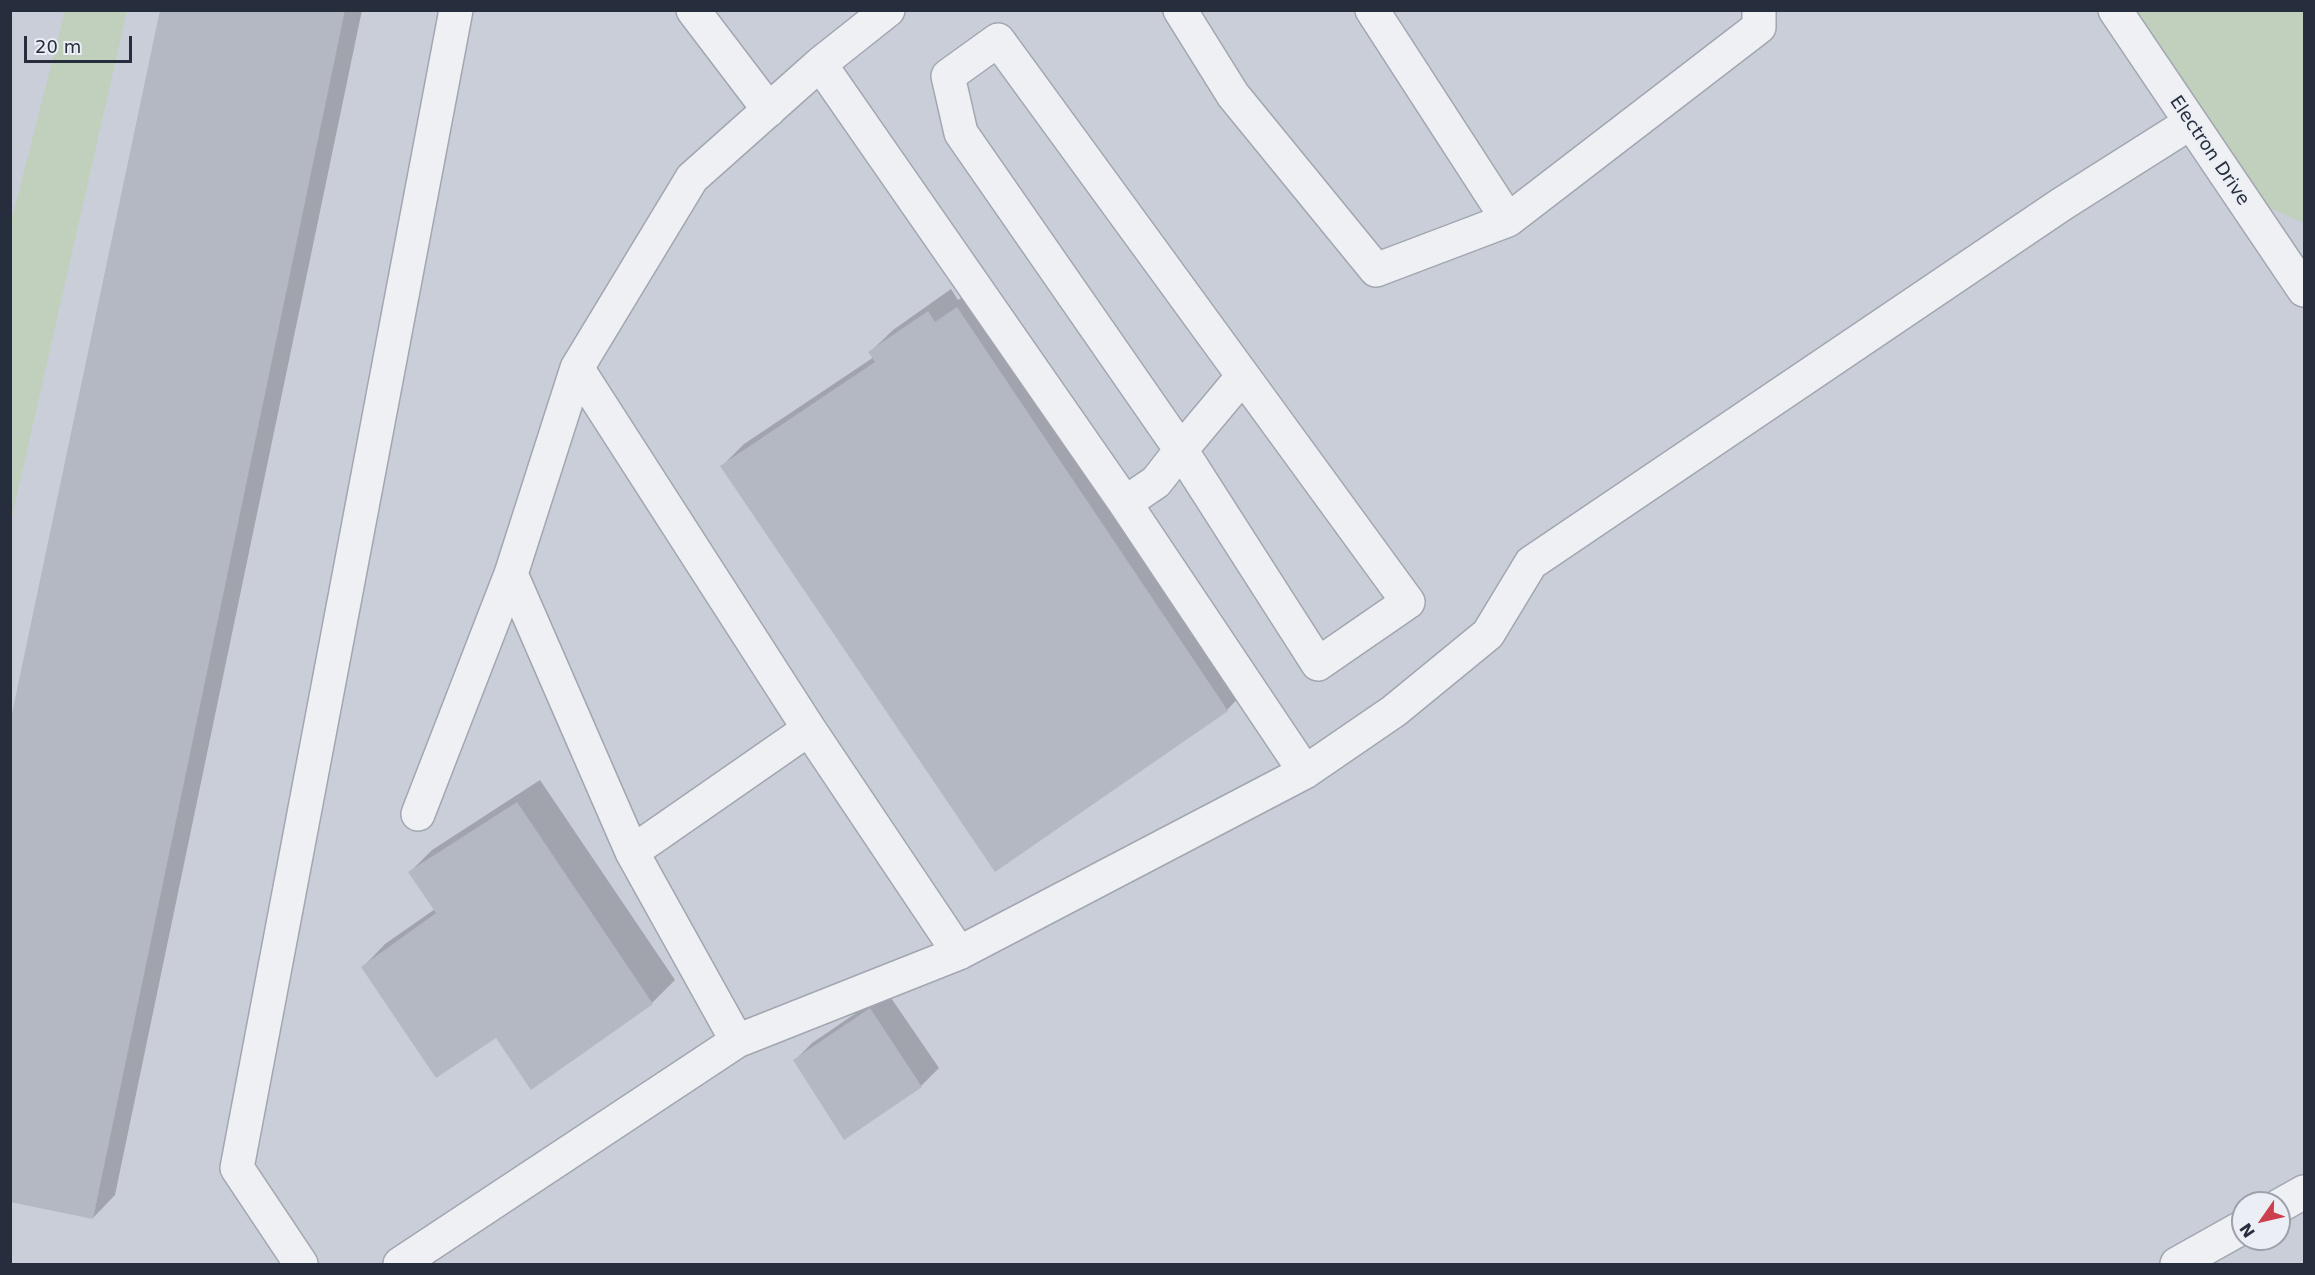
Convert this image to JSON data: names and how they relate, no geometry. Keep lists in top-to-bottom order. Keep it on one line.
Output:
{"streets":{"street":["Electron Drive"]},"scale_bar":"20 m","north":"bottom left"}
